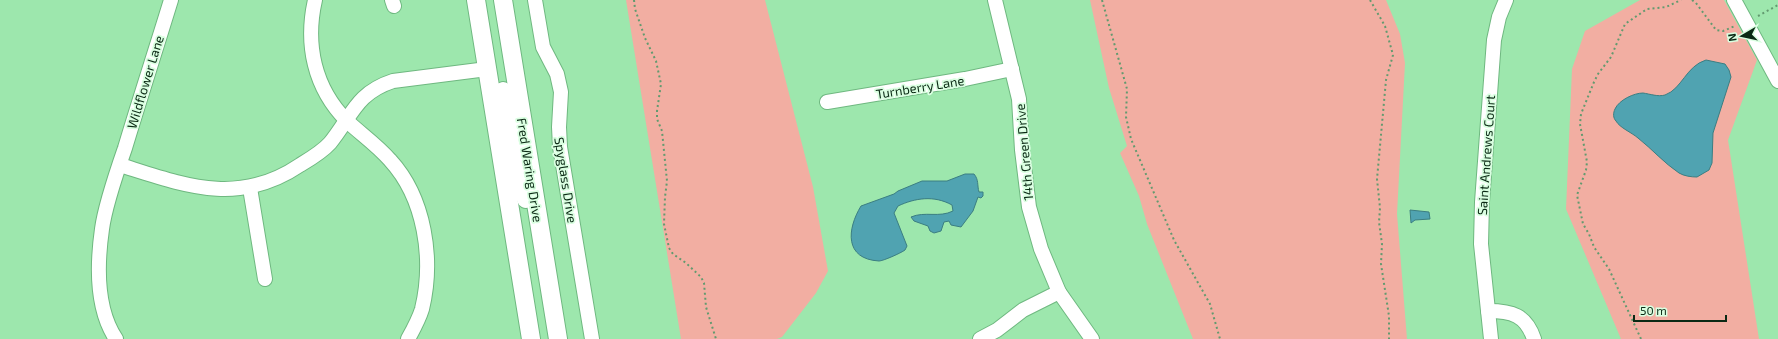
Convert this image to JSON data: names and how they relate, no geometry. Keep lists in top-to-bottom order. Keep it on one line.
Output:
{"streets":{"main road":["Fred Waring Drive"],"street":["Wildflower Lane","Turnberry Lane","14th Green Drive","Saint Andrews Court","Spyglass Drive"]},"crossings":[["Turnberry Lane","14th Green Drive"]],"scale_bar":"50 m","north":"left"}
